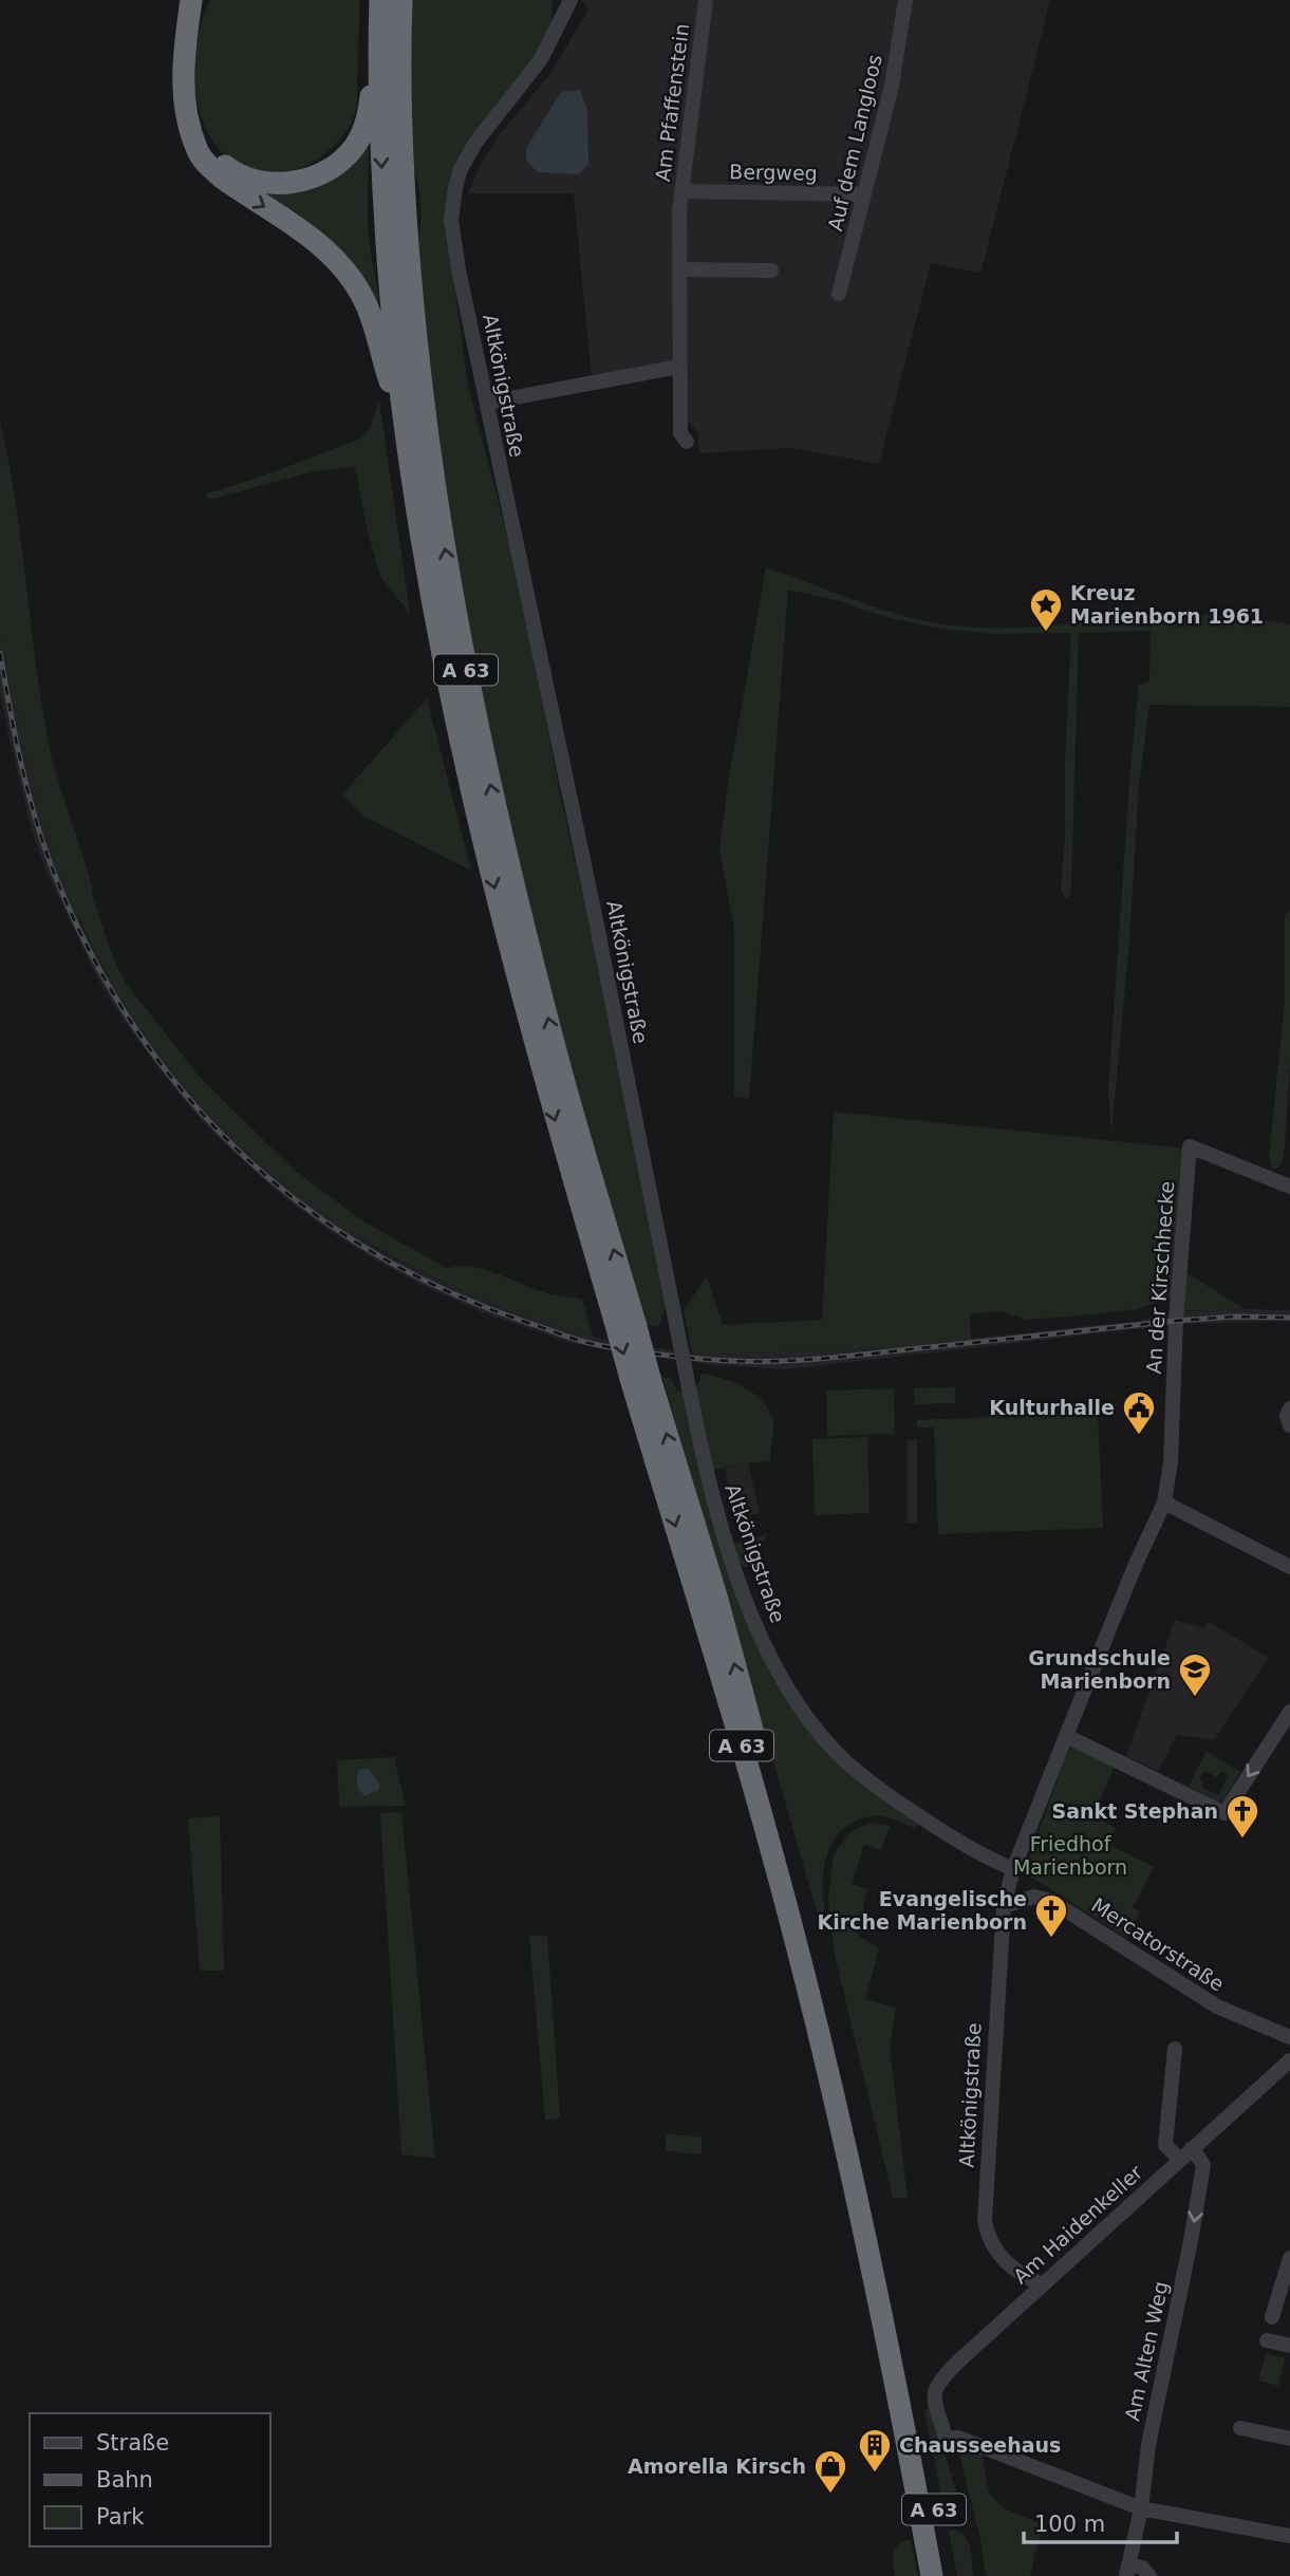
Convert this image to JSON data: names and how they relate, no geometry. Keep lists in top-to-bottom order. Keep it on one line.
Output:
{"streets":{"highway":["A 63"],"street":["Am Pfaffenstein","Auf dem Langloos","Bergweg","Altkönigstraße","An der Kirschhecke","Mercatorstraße","Am Haidenkeller","Am Alten Weg"]},"crossings":[["Am Pfaffenstein","Bergweg"],["Auf dem Langloos","Bergweg"],["Altkönigstraße","An der Kirschhecke"],["Altkönigstraße","Mercatorstraße"],["Altkönigstraße","Am Haidenkeller"],["Am Haidenkeller","Am Alten Weg"]],"one_way":["Am Alten Weg"],"parks":["Friedhof Marienborn"],"places":{"place":["Kreuz Marienborn 1961"],"public building":["Kulturhalle"],"school or university":["Grundschule Marienborn"],"church":["Sankt Stephan","Evangelische Kirche Marienborn"],"building":["Chausseehaus"],"shop":["Amorella Kirsch"]},"legend":["Straße","Bahn","Park"],"scale_bar":"100 m"}
